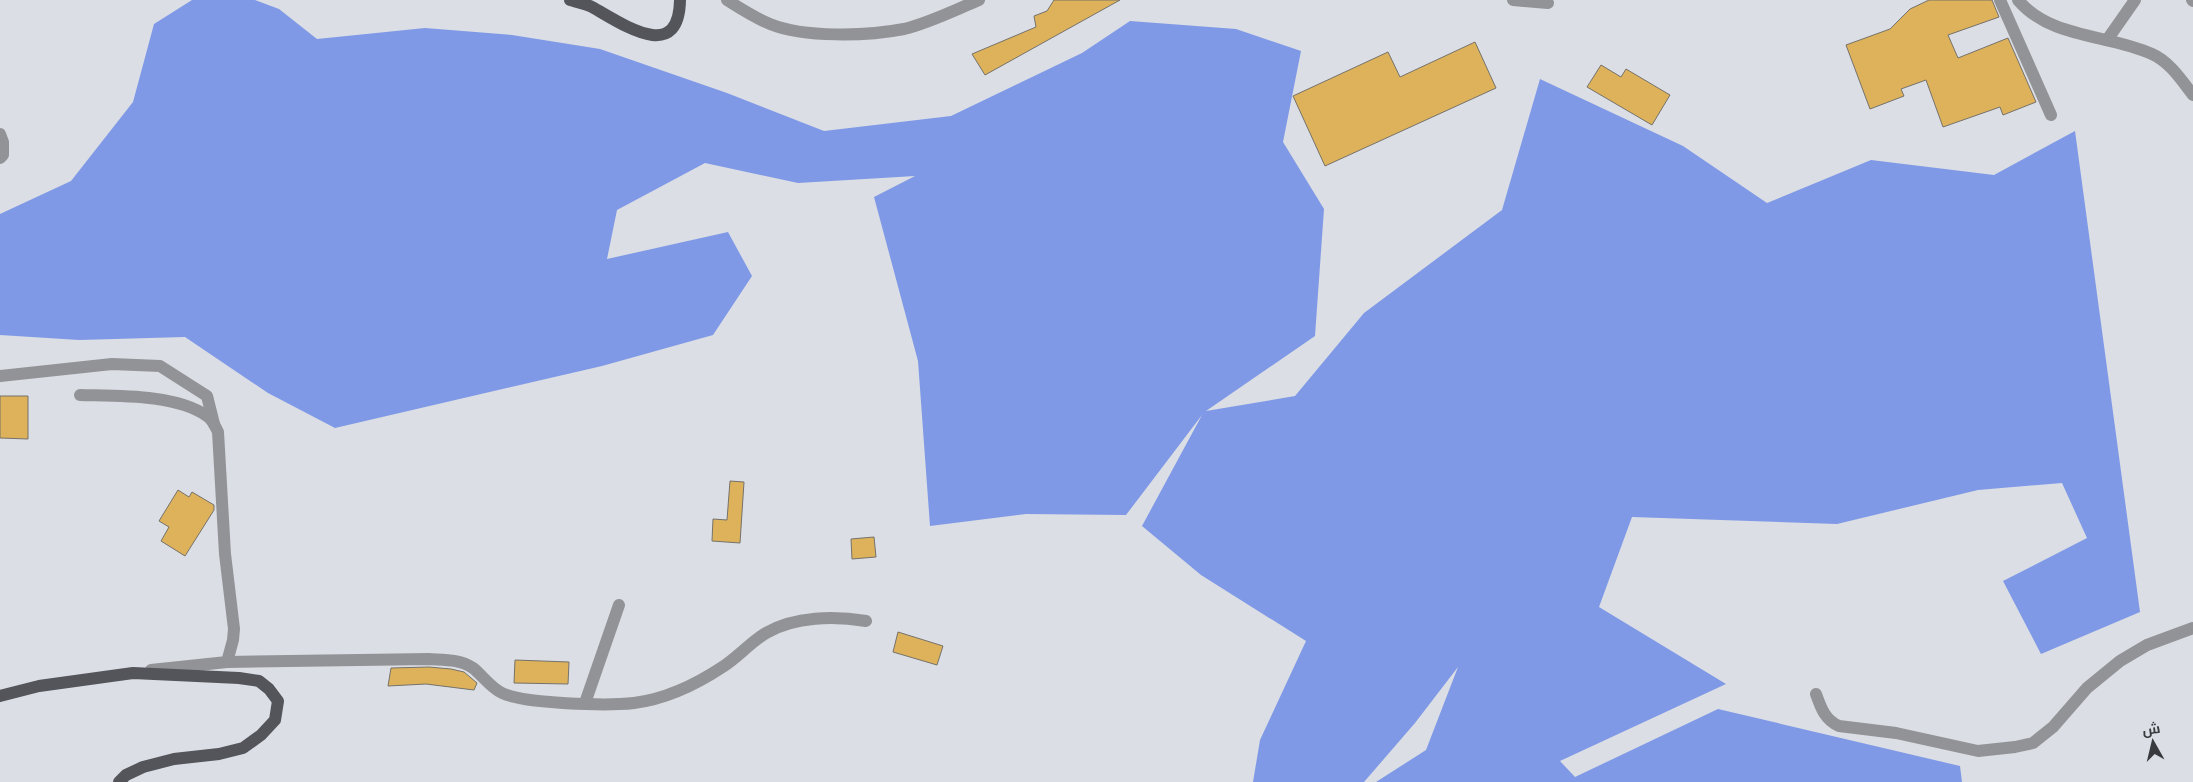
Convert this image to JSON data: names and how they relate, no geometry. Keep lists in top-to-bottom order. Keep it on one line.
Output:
{"north":"top"}
